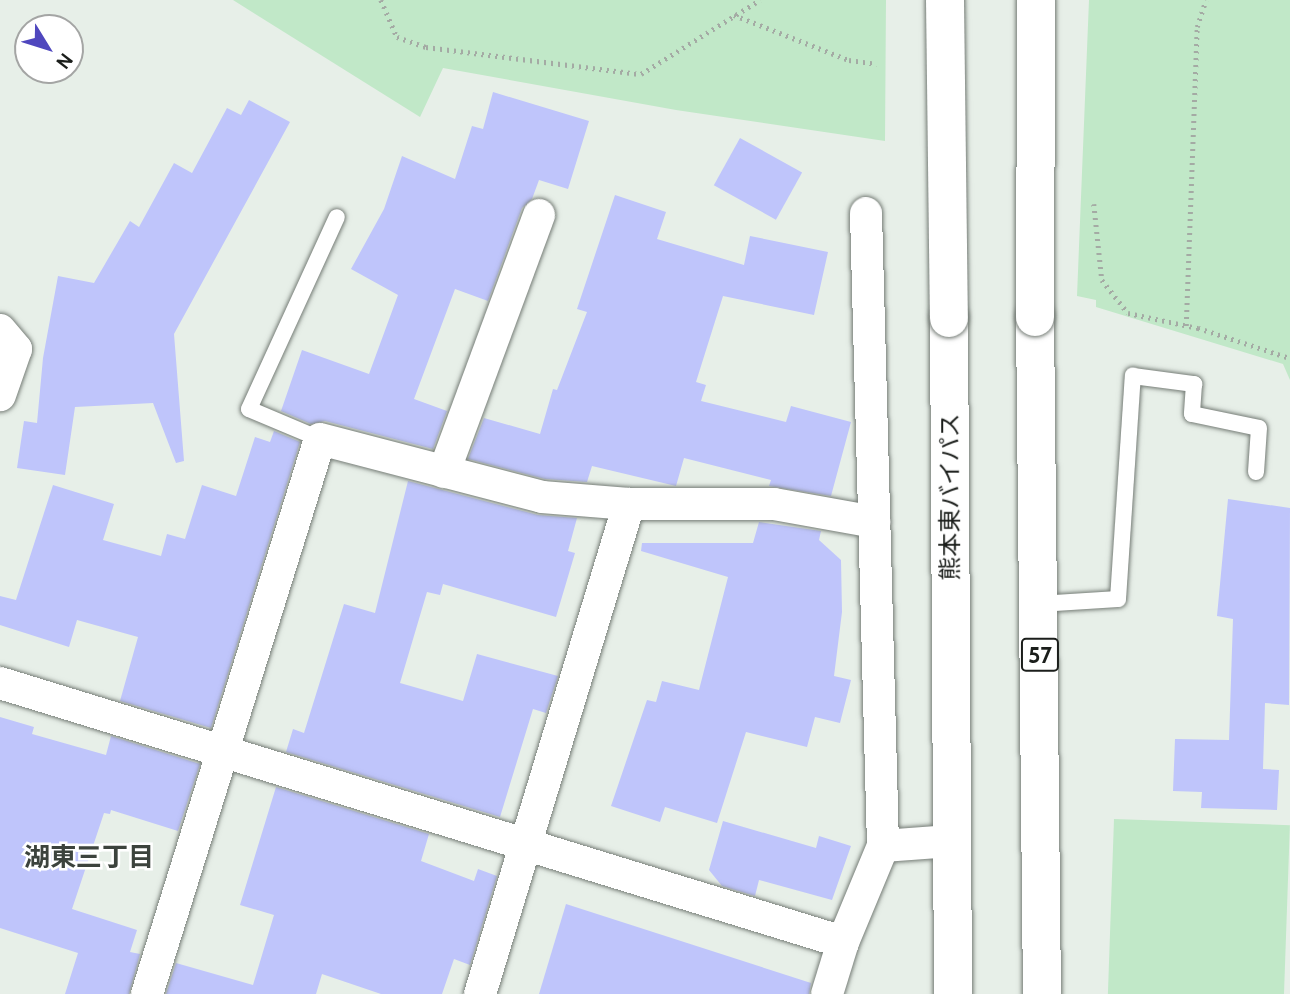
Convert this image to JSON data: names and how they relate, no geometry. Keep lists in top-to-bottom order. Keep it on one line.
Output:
{"streets":{"highway":["熊本東バイパス","57"]},"districts":["湖東三丁目"],"north":"bottom right"}
